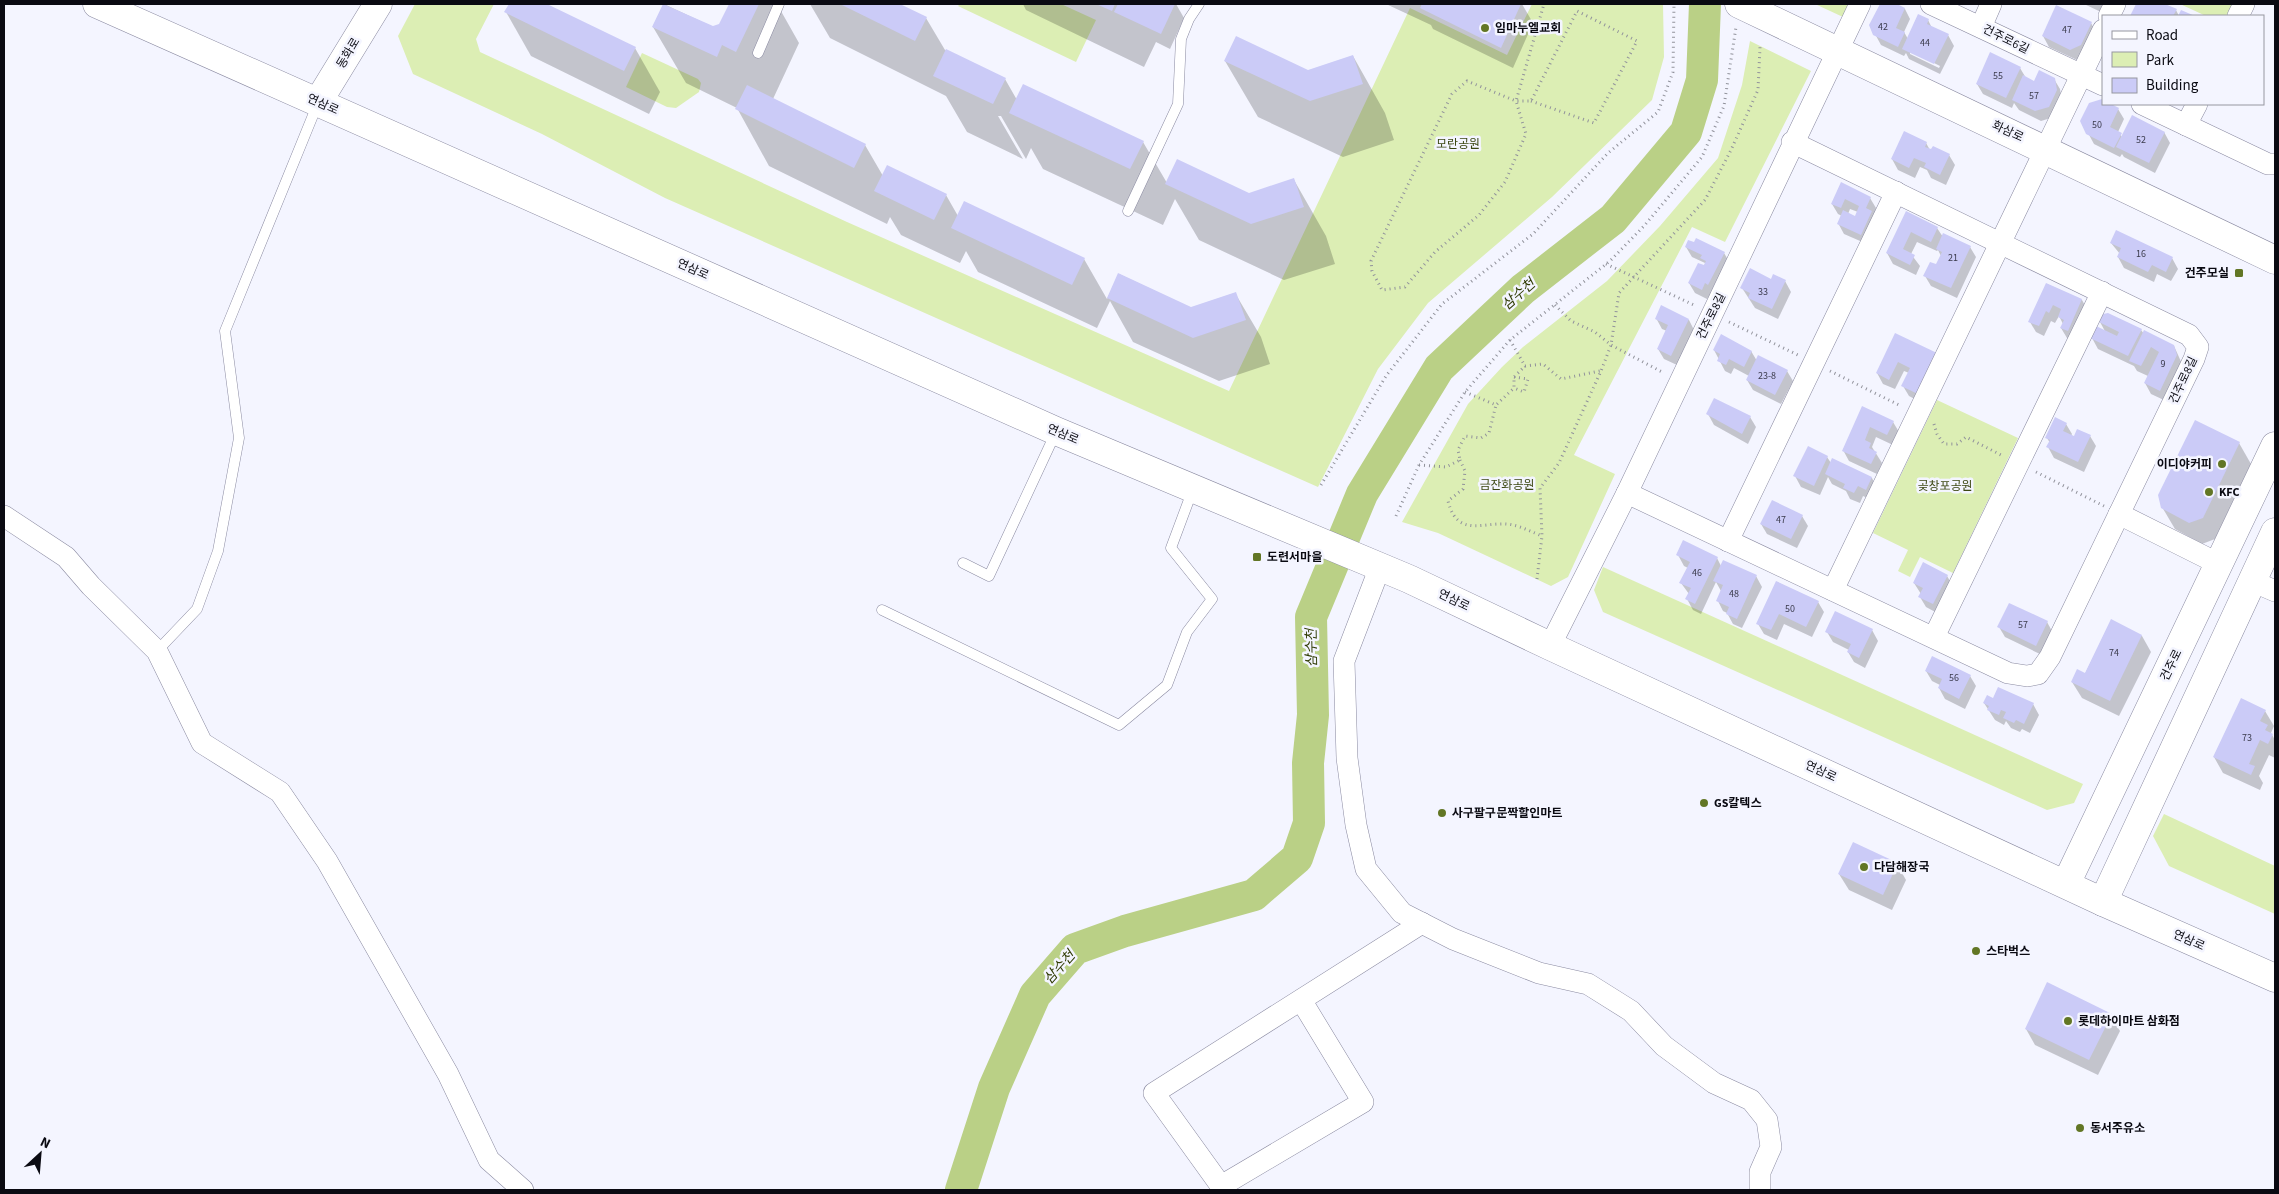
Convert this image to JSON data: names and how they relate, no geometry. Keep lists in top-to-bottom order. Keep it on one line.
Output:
{"streets":{"main road":["동화로","연삼로","화삼로","건주로"],"street":["건주로6길","건주로8길"]},"crossings":[["동화로","연삼로"],["연삼로","건주로"]],"water":["삼수천"],"parks":["모란공원","금잔화공원","곶창포공원"],"places":{"other":["임마누엘교회","이디야커피","KFC","GS칼텍스","사구팔구문짝할인마트","다담해장국","스타벅스","롯데하이마트 삼화점","동서주유소"],"transit":["건주모실","도련서마을"]},"house_numbers":["42","47","44","55","57","50","52","16","21","33","9","23-8","47","46","48","50","57","74","56","73"],"legend":["Road","Park","Building"],"north":"top right"}
